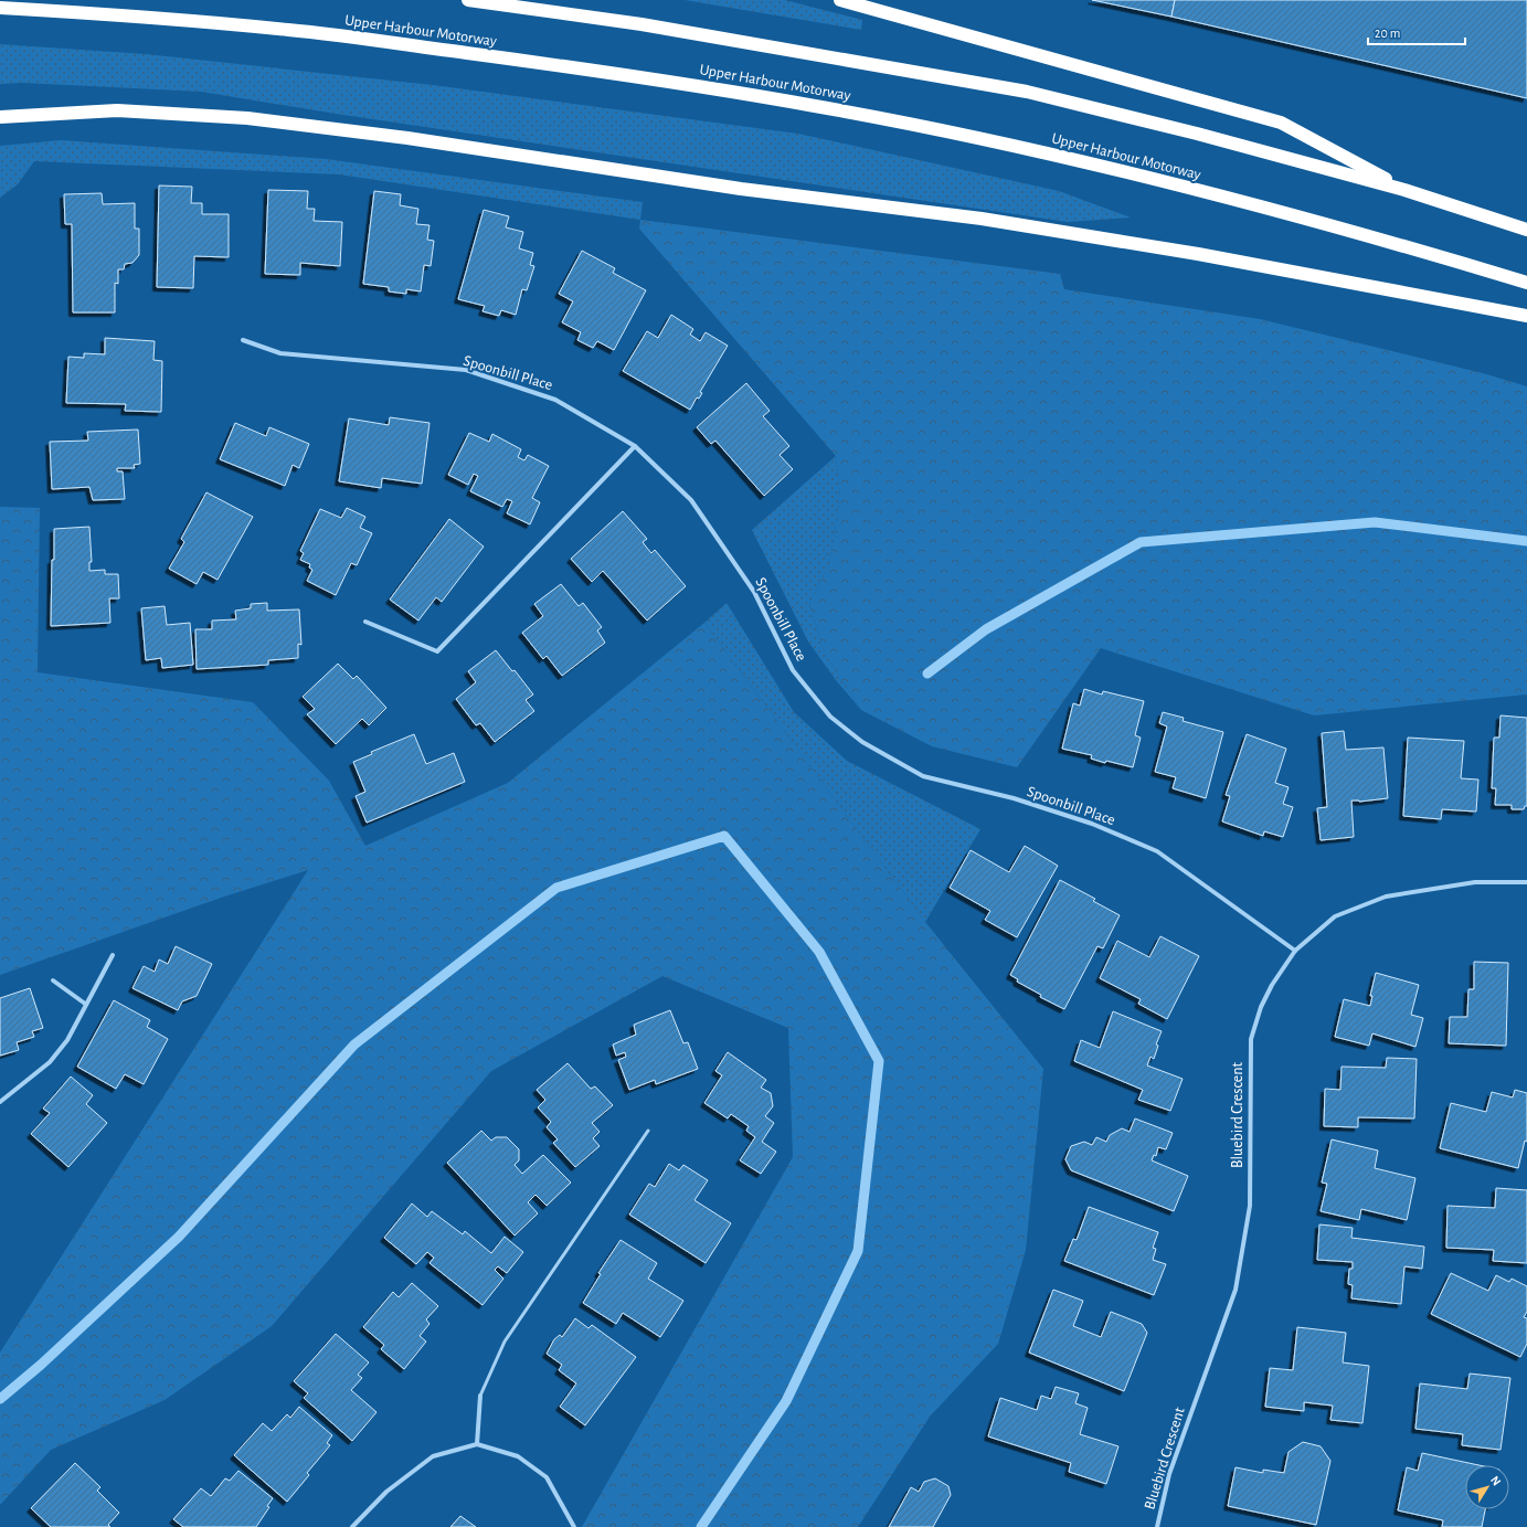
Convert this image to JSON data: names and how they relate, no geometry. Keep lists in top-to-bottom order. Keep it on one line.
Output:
{"streets":{"highway":["Upper Harbour Motorway"],"street":["Spoonbill Place","Bluebird Crescent"]},"crossings":[["Spoonbill Place","Bluebird Crescent"]],"scale_bar":"20 m","north":"top right"}
